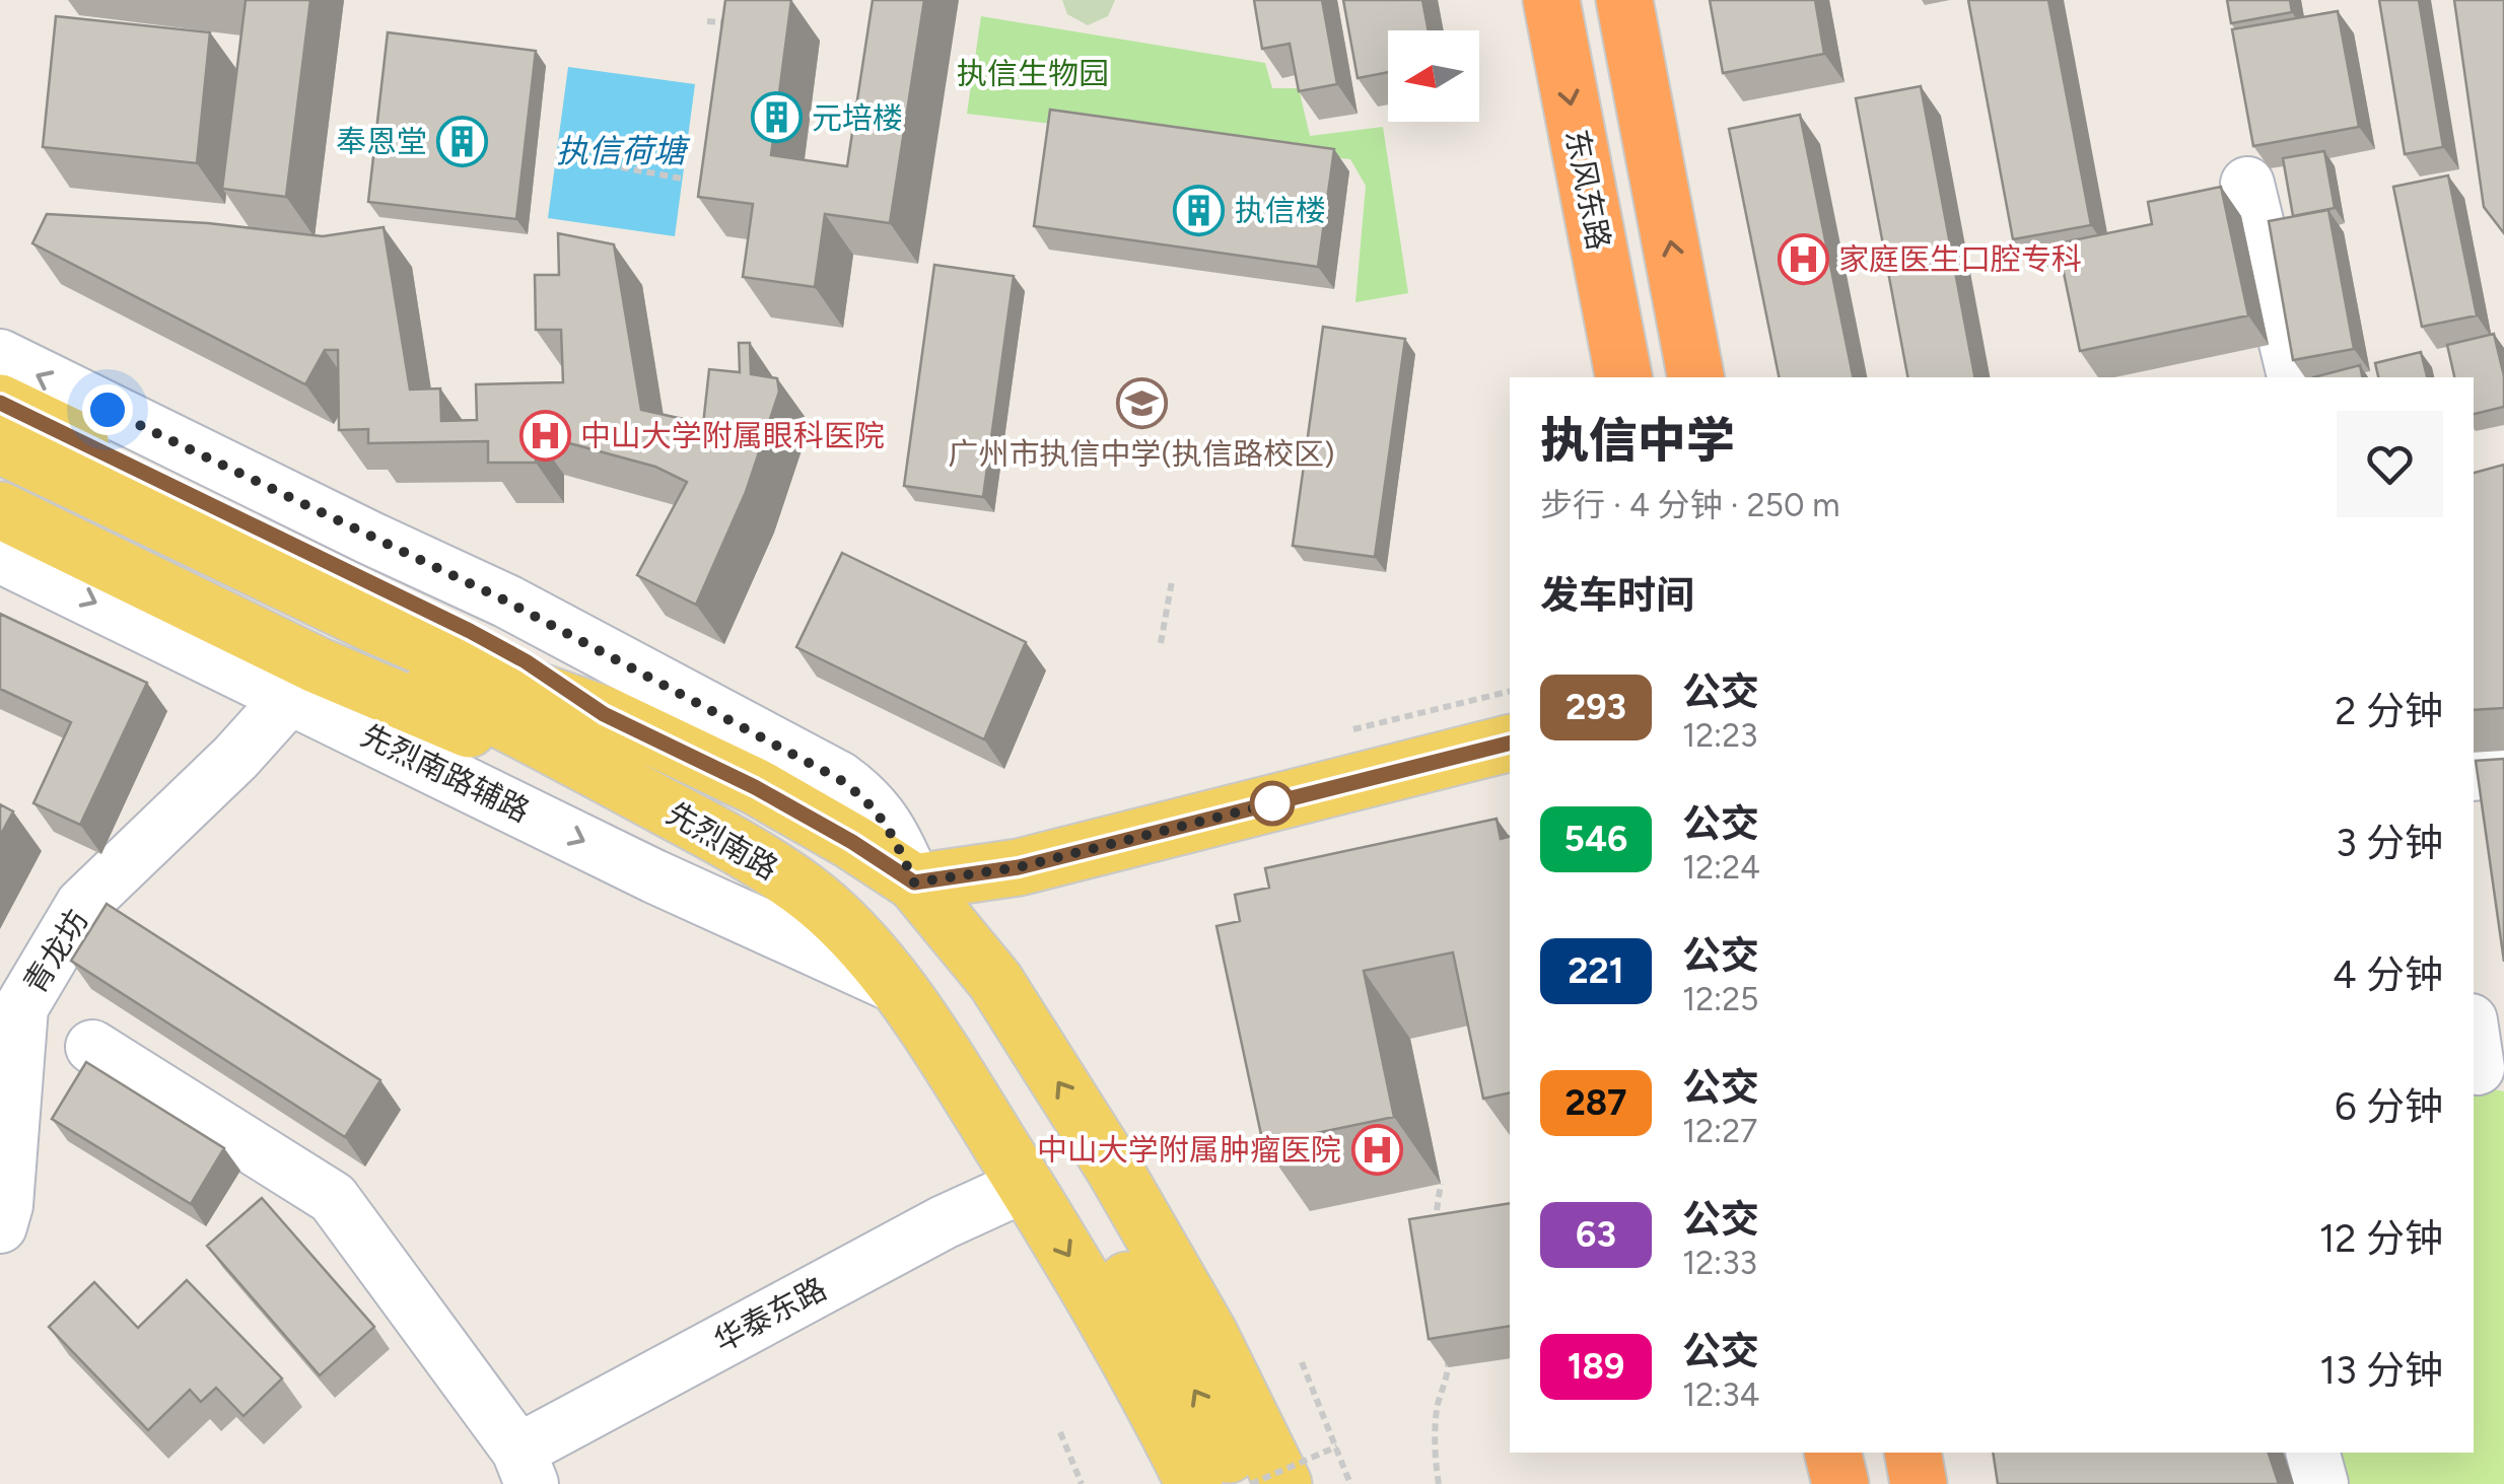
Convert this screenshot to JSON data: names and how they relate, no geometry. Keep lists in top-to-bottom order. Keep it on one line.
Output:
{"streets":{"highway":["东风东路"],"main road":["先烈南路"],"street":["先烈南路辅路","青龙坊","华泰东路"]},"crossings":[["先烈南路辅路","先烈南路"],["先烈南路辅路","青龙坊"],["先烈南路","华泰东路"]],"water":["执信荷塘"],"parks":["执信生物园"],"places":{"building":["元培楼","奉恩堂","执信楼"],"hospital":["家庭医生口腔专科","中山大学附属眼科医院","中山大学附属肿瘤医院"],"school or university":["广州市执信中学(执信路校区)"]},"lines":["bus line 293"],"north":"left","page":{"heading":[["执信中学","步行 · 4 分钟 · 250 m"],"发车时间"],"list":[{"mark":"293","name":"公交","note":"12:23","value":"2 分钟"},{"mark":"546","name":"公交","note":"12:24","value":"3 分钟"},{"mark":"221","name":"公交","note":"12:25","value":"4 分钟"},{"mark":"287","name":"公交","note":"12:27","value":"6 分钟"},{"mark":"63","name":"公交","note":"12:33","value":"12 分钟"},{"mark":"189","name":"公交","note":"12:34","value":"13 分钟"}]}}
